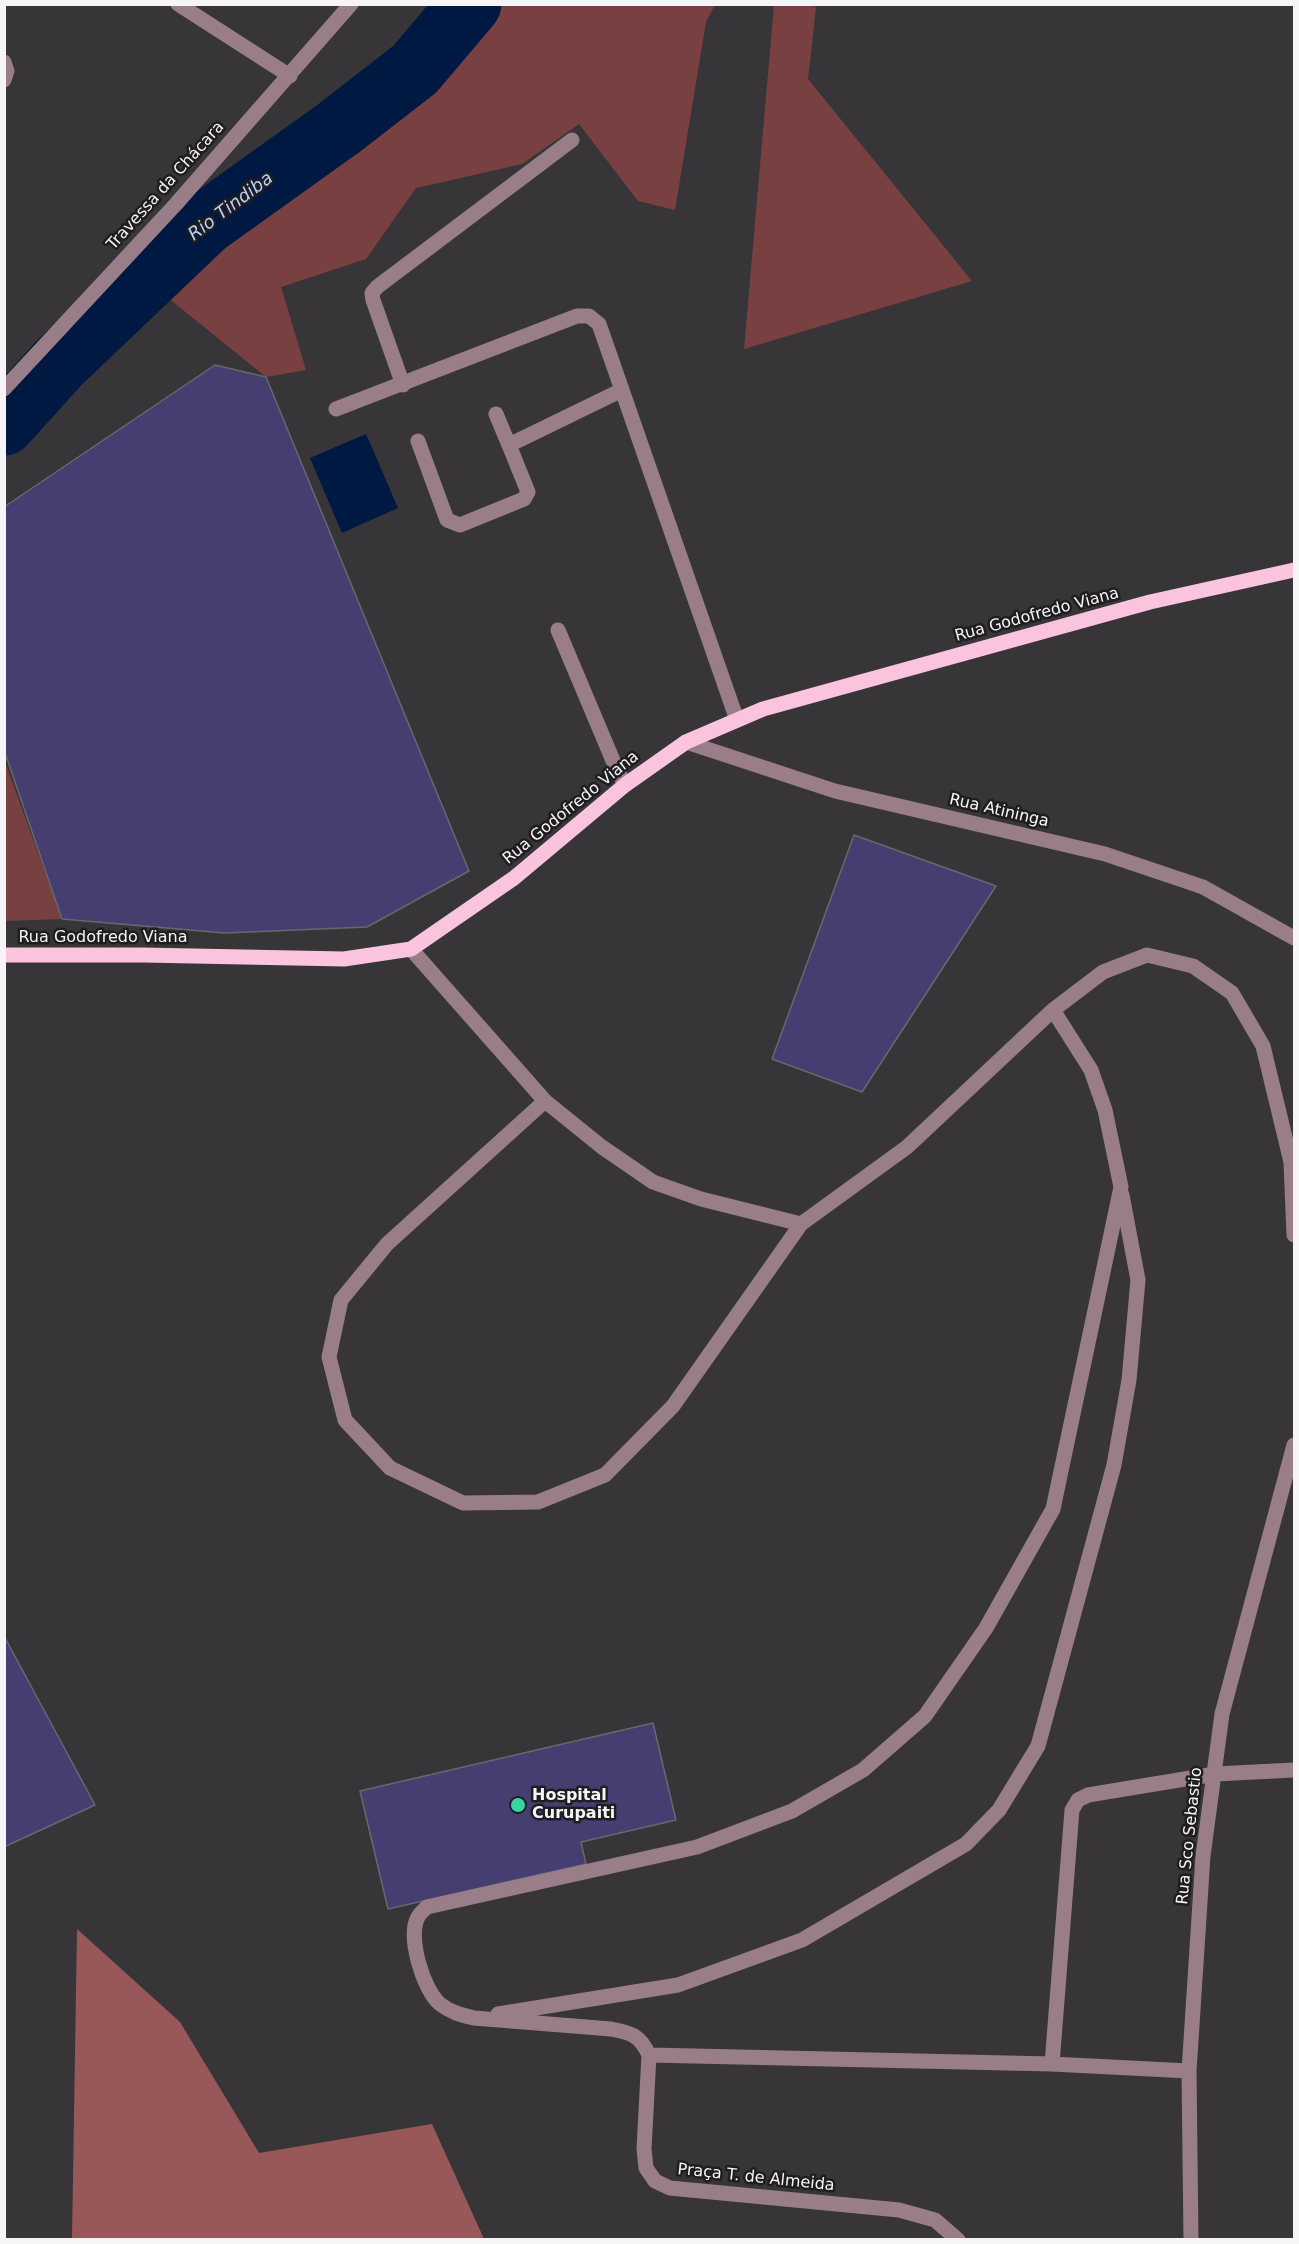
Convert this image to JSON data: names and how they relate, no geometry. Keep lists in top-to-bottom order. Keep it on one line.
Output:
{"streets":{"main road":["Rua Godofredo Viana"],"street":["Travessa da Chácara","Rua Atininga","Rua Sco Sebastio","Praça T. de Almeida"]},"crossings":[["Rua Godofredo Viana","Rua Atininga"]],"water":["Rio Tindiba"],"places":["Hospital Curupaiti"]}
